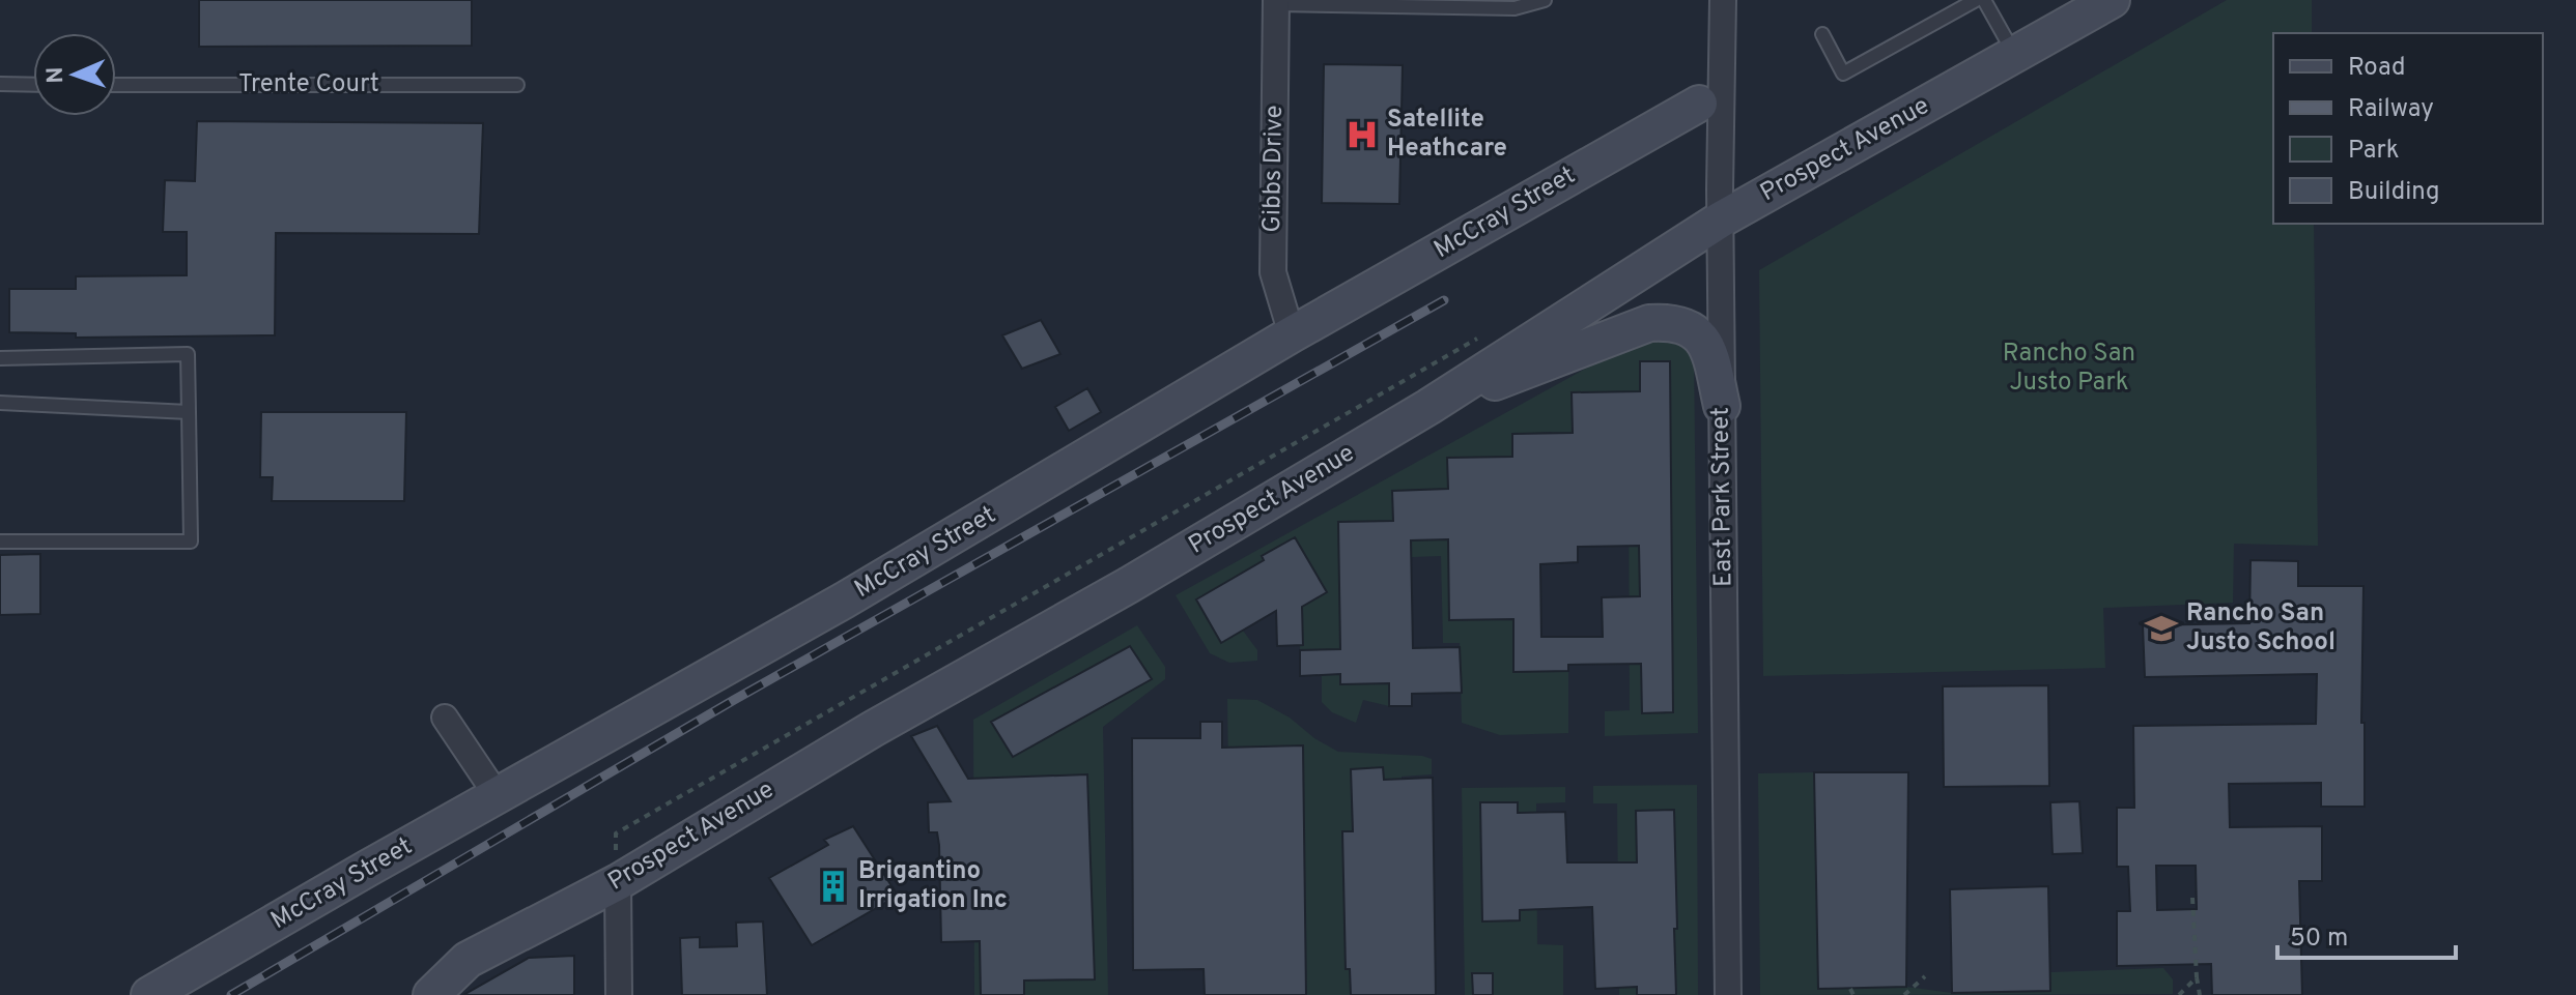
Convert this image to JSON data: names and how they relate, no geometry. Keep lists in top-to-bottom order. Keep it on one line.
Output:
{"streets":{"street":["Prospect Avenue","Gibbs Drive","McCray Street","East Park Street"],"lane":["Trente Court"]},"crossings":[["Prospect Avenue","East Park Street"],["Gibbs Drive","McCray Street"]],"parks":["Rancho San Justo Park"],"places":{"hospital":["Satellite Heathcare"],"school or university":["Rancho San Justo School"],"building":["Brigantino Irrigation Inc"]},"legend":["Road","Railway","Park","Building"],"scale_bar":"50 m","north":"left"}
